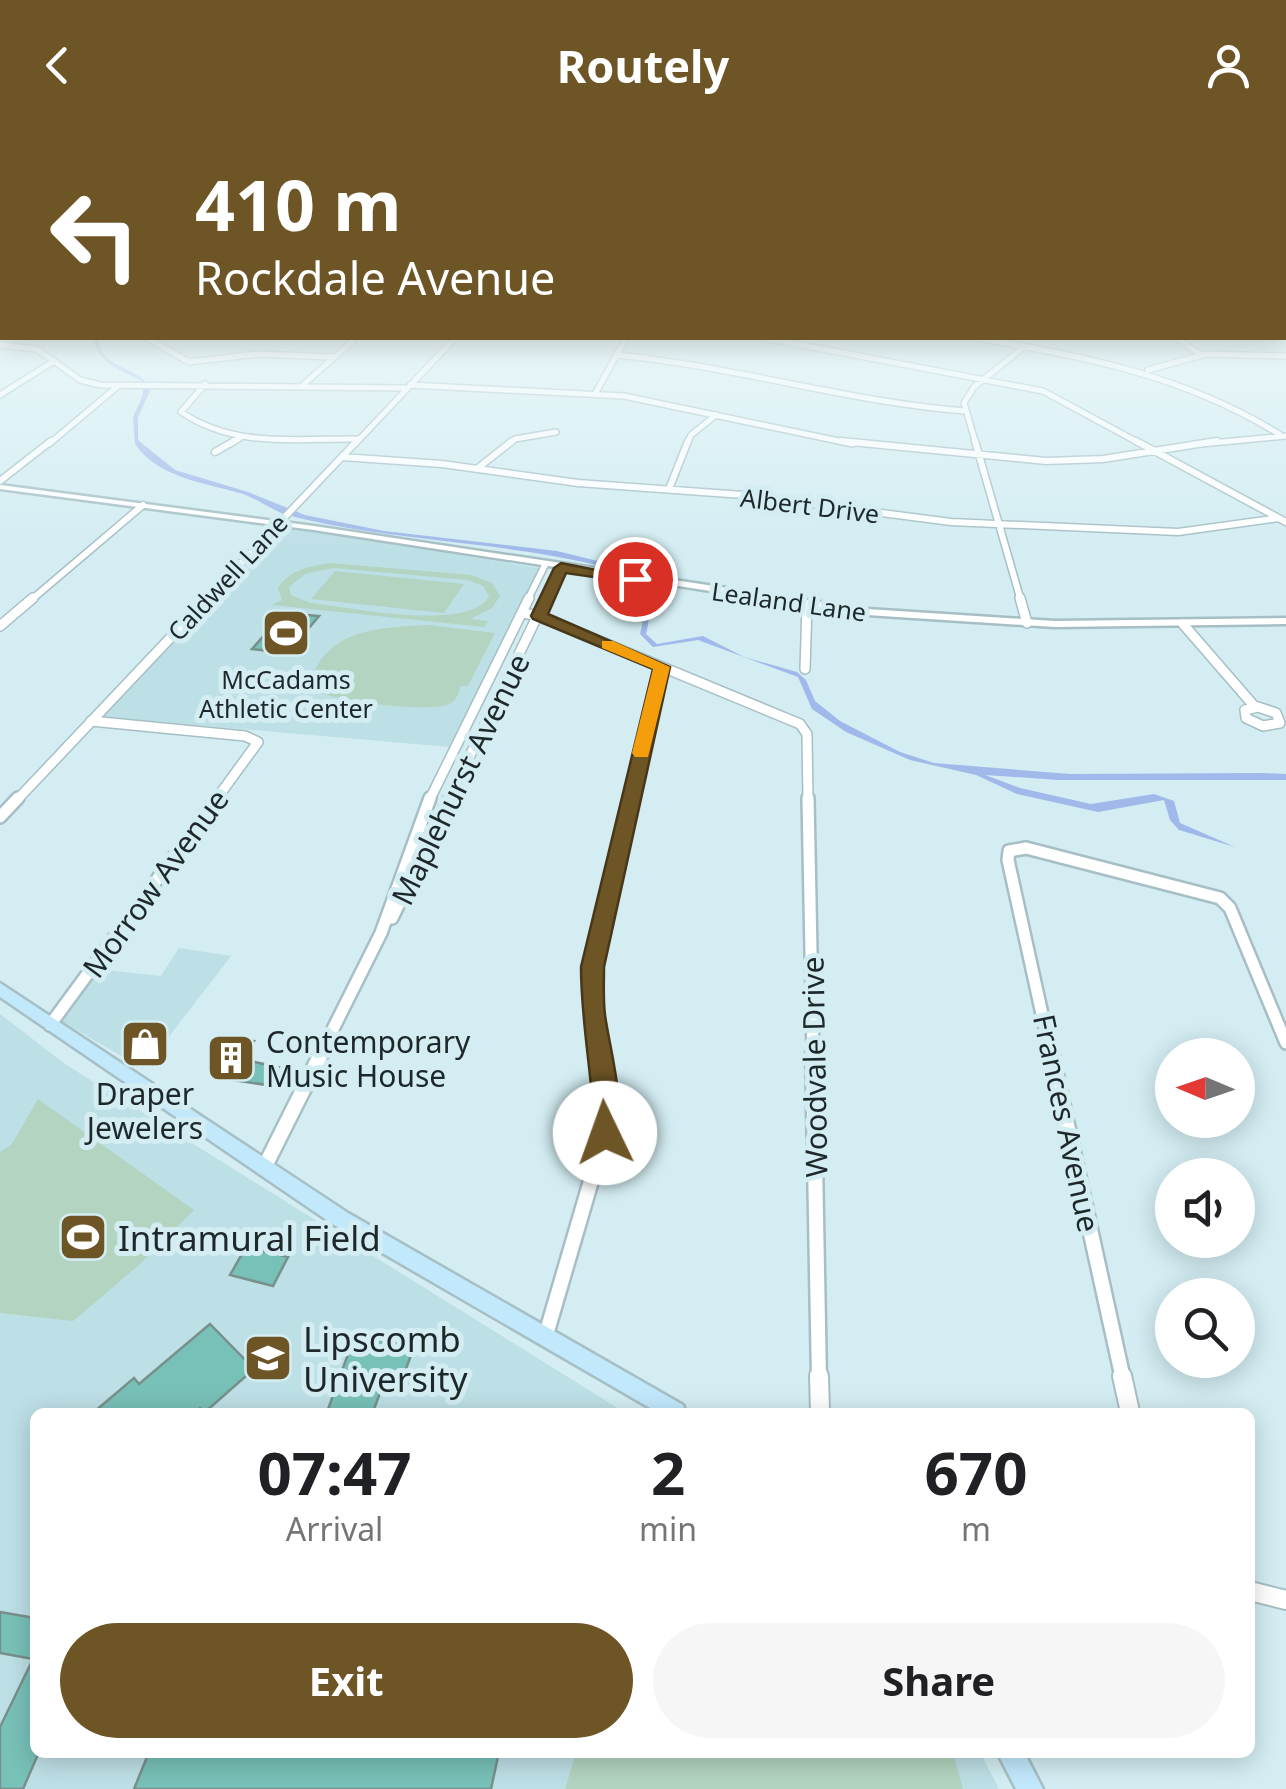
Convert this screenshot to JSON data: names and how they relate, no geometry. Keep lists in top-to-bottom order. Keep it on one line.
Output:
{"streets":{"street":["Albert Drive","Caldwell Lane","Lealand Lane","Maplehurst Avenue","Morrow Avenue","Woodvale Drive","Frances Avenue"]},"crossings":[["Albert Drive","Caldwell Lane"],["Caldwell Lane","Lealand Lane"],["Caldwell Lane","Morrow Avenue"],["Lealand Lane","Maplehurst Avenue"]],"places":{"sports":["McCadams Athletic Center","Intramural Field"],"shop":["Draper Jewelers"],"building":["Contemporary Music House"],"school or university":["Lipscomb University"]},"north":"left","page":{"header":"Routely","turn":["410 m","Rockdale Avenue"],"eta":["07:47","Arrival","2","min","670","m"],"buttons":["Exit","Share"]}}
